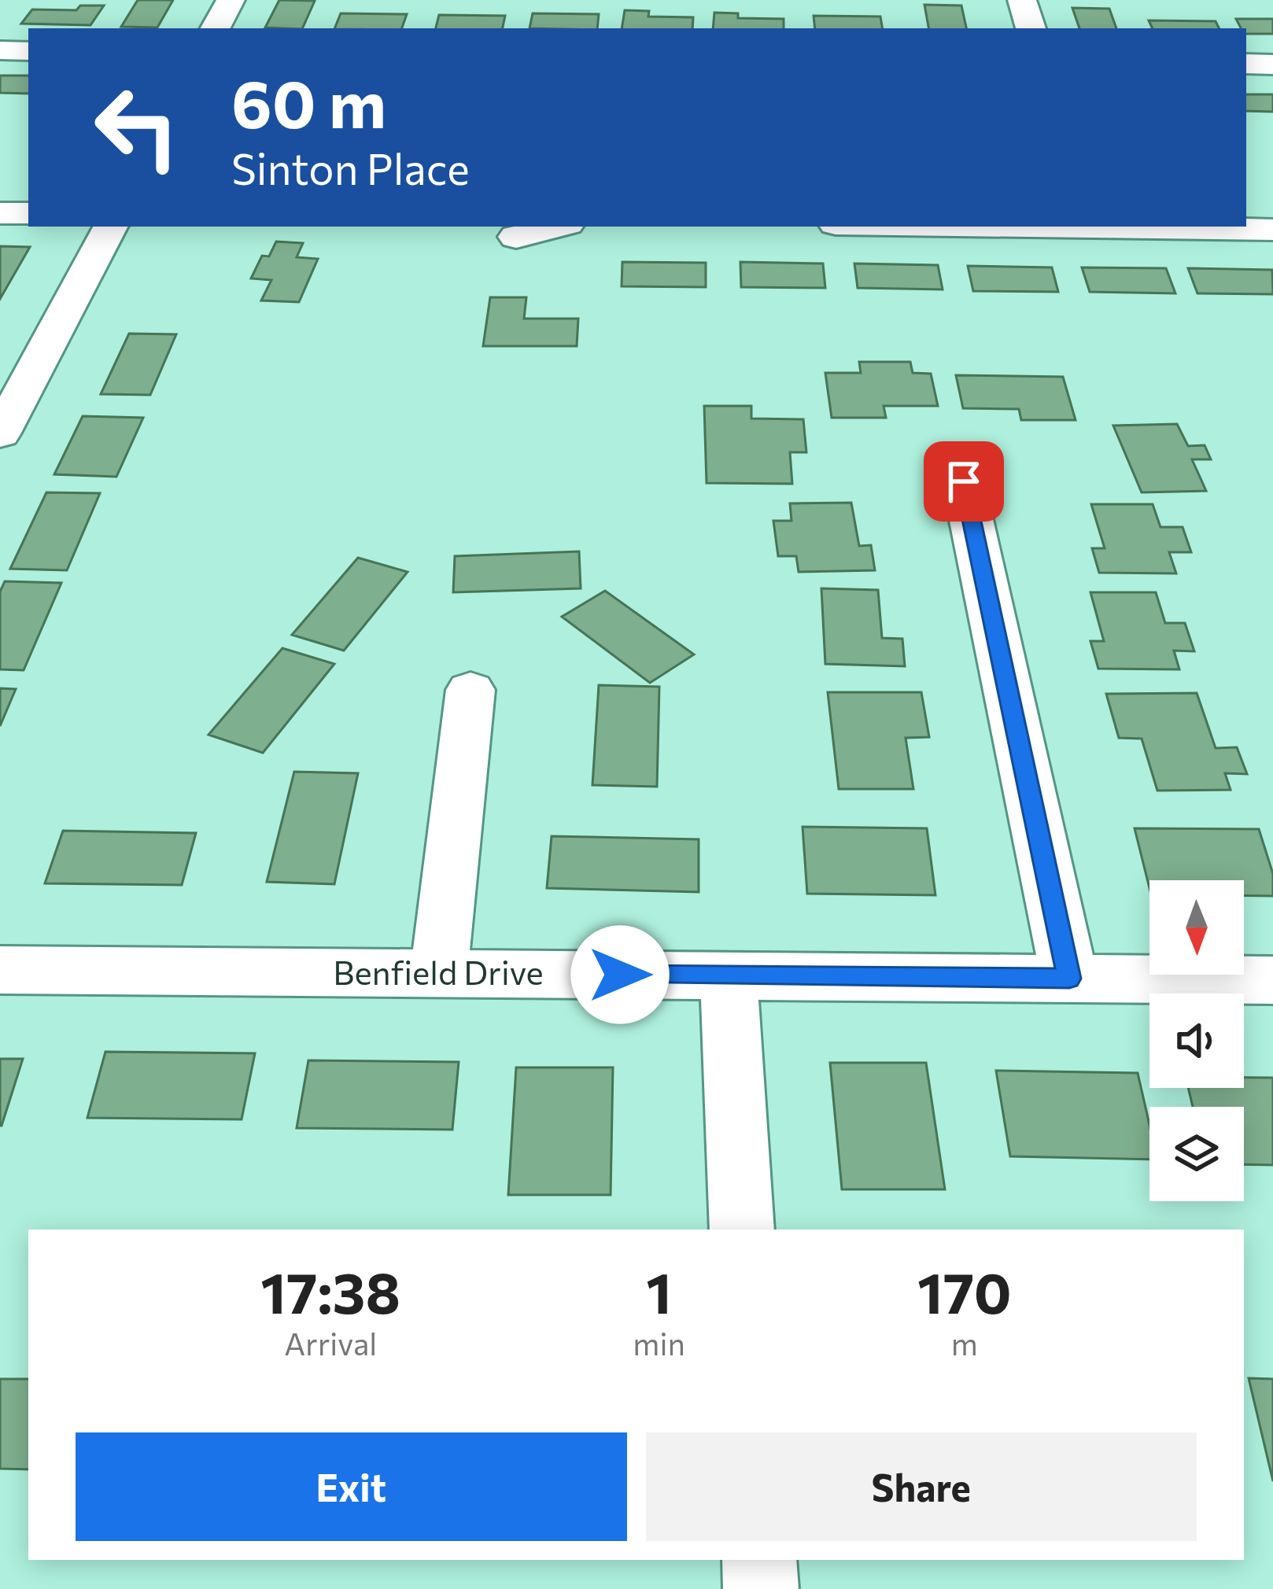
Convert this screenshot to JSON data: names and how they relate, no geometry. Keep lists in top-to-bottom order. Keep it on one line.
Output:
{"streets":{"street":["Benfield Drive"]},"north":"bottom","page":{"turn":["60 m","Sinton Place"],"eta":["17:38","Arrival","1","min","170","m"],"buttons":["Exit","Share"]}}
